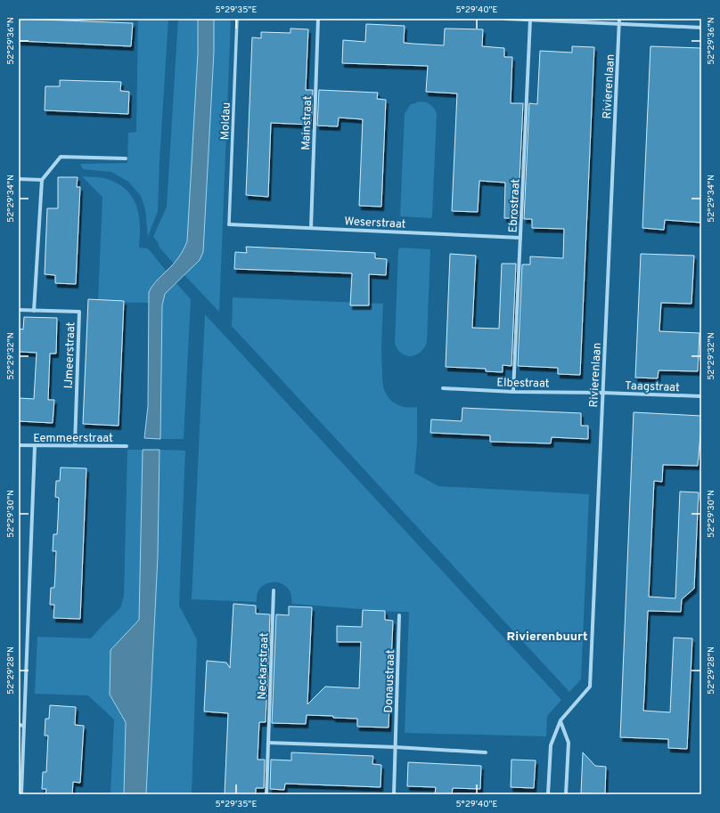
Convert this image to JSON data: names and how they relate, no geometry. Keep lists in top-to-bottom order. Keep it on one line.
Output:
{"streets":{"street":["Rivierenlaan","Moldau","Mainstraat","Ebrostraat","Weserstraat","IJmeerstraat","Elbestraat","Taagstraat","Eemmeerstraat","Neckarstraat","Donaustraat"]},"crossings":[["Rivierenlaan","Elbestraat"],["Rivierenlaan","Taagstraat"],["Moldau","Weserstraat"],["Mainstraat","Weserstraat"],["Ebrostraat","Weserstraat"],["Ebrostraat","Elbestraat"],["IJmeerstraat","Eemmeerstraat"],["Elbestraat","Taagstraat"]],"districts":["Rivierenbuurt"],"coordinates":["5°29'35\"E","5°29'40\"E","52°29'36\"N","52°29'34\"N","52°29'32\"N","52°29'30\"N","52°29'28\"N"]}
